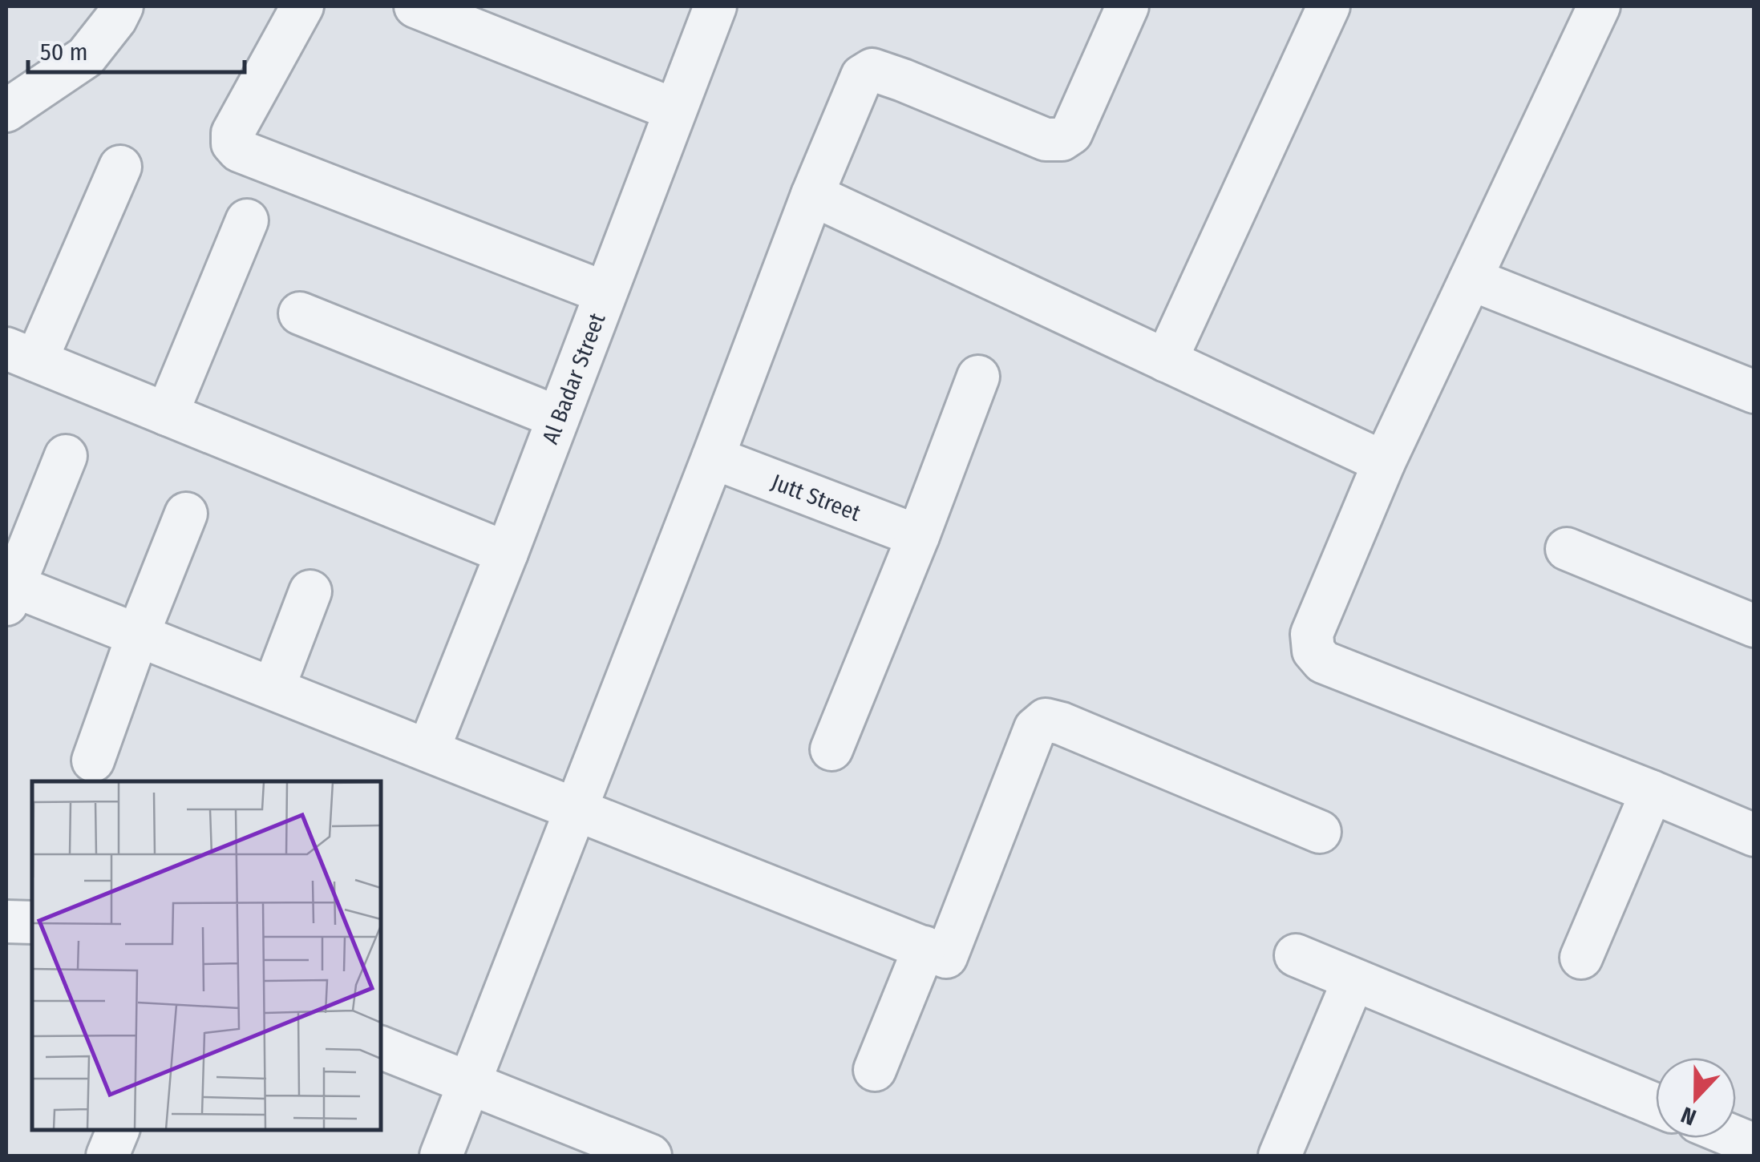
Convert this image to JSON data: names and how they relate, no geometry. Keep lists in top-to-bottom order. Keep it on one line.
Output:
{"streets":{"street":["Al Badar Street","Jutt Street"]},"scale_bar":"50 m","north":"bottom"}
